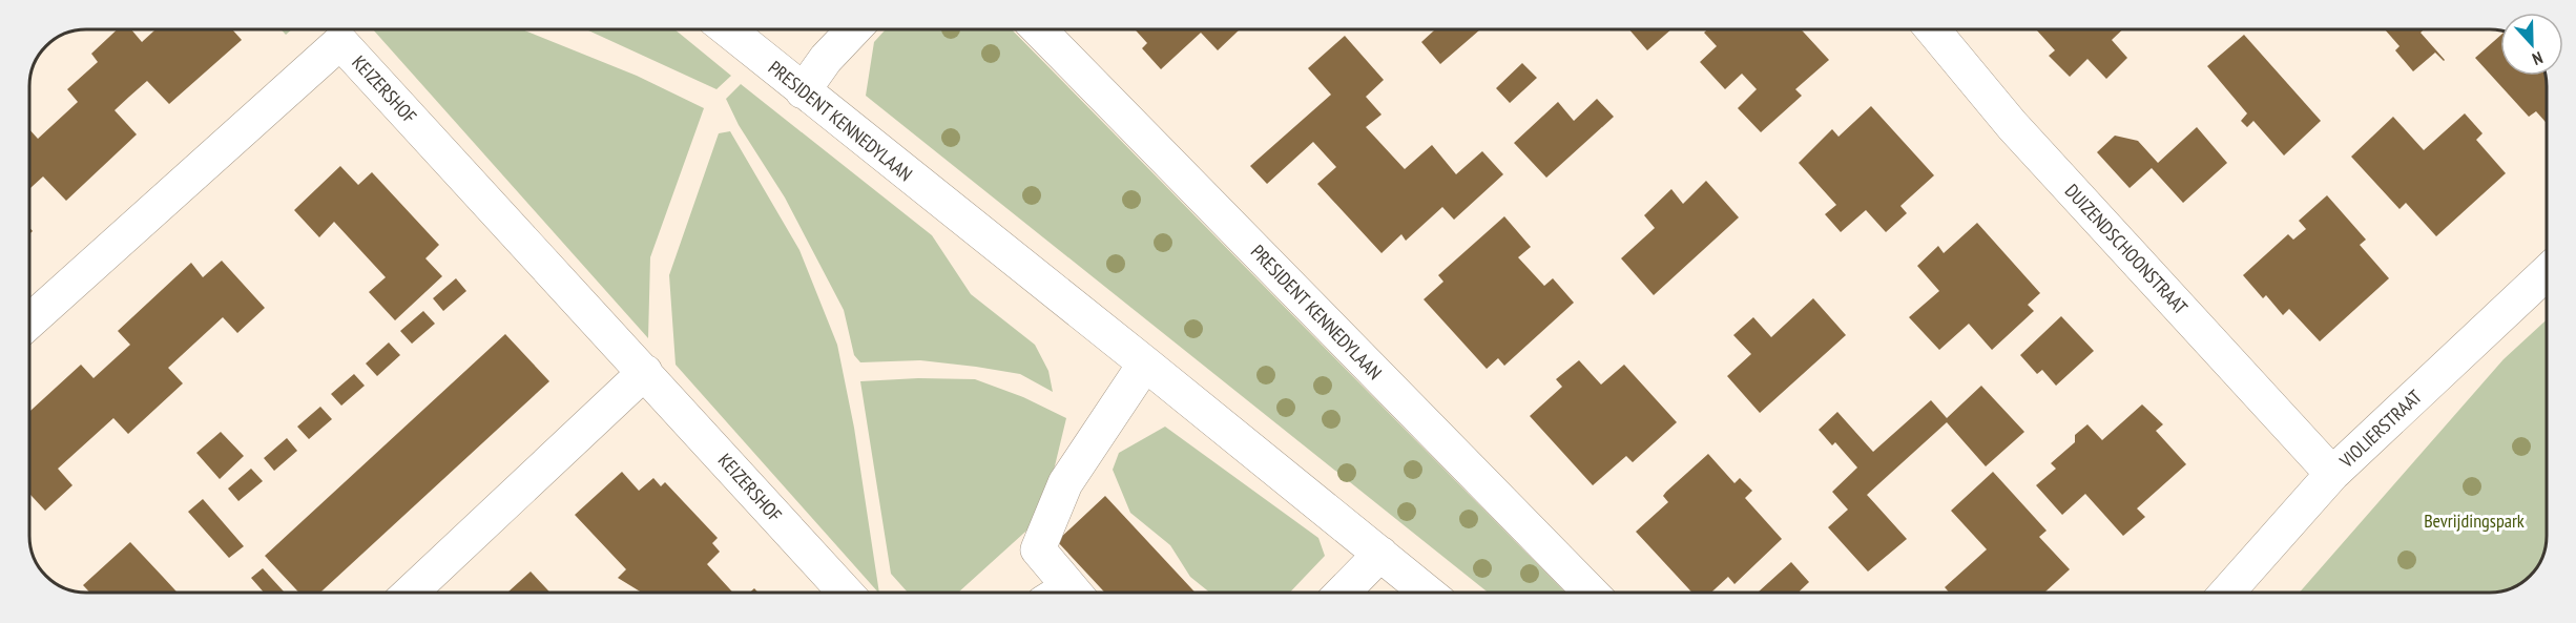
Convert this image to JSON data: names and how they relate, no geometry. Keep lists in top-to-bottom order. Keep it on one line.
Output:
{"streets":{"street":["KEIZERSHOF","PRESIDENT KENNEDYLAAN","DUIZENDSCHOONSTRAAT","VIOLIERSTRAAT"]},"crossings":[["DUIZENDSCHOONSTRAAT","VIOLIERSTRAAT"]],"parks":["Bevrijdingspark"],"north":"bottom"}
